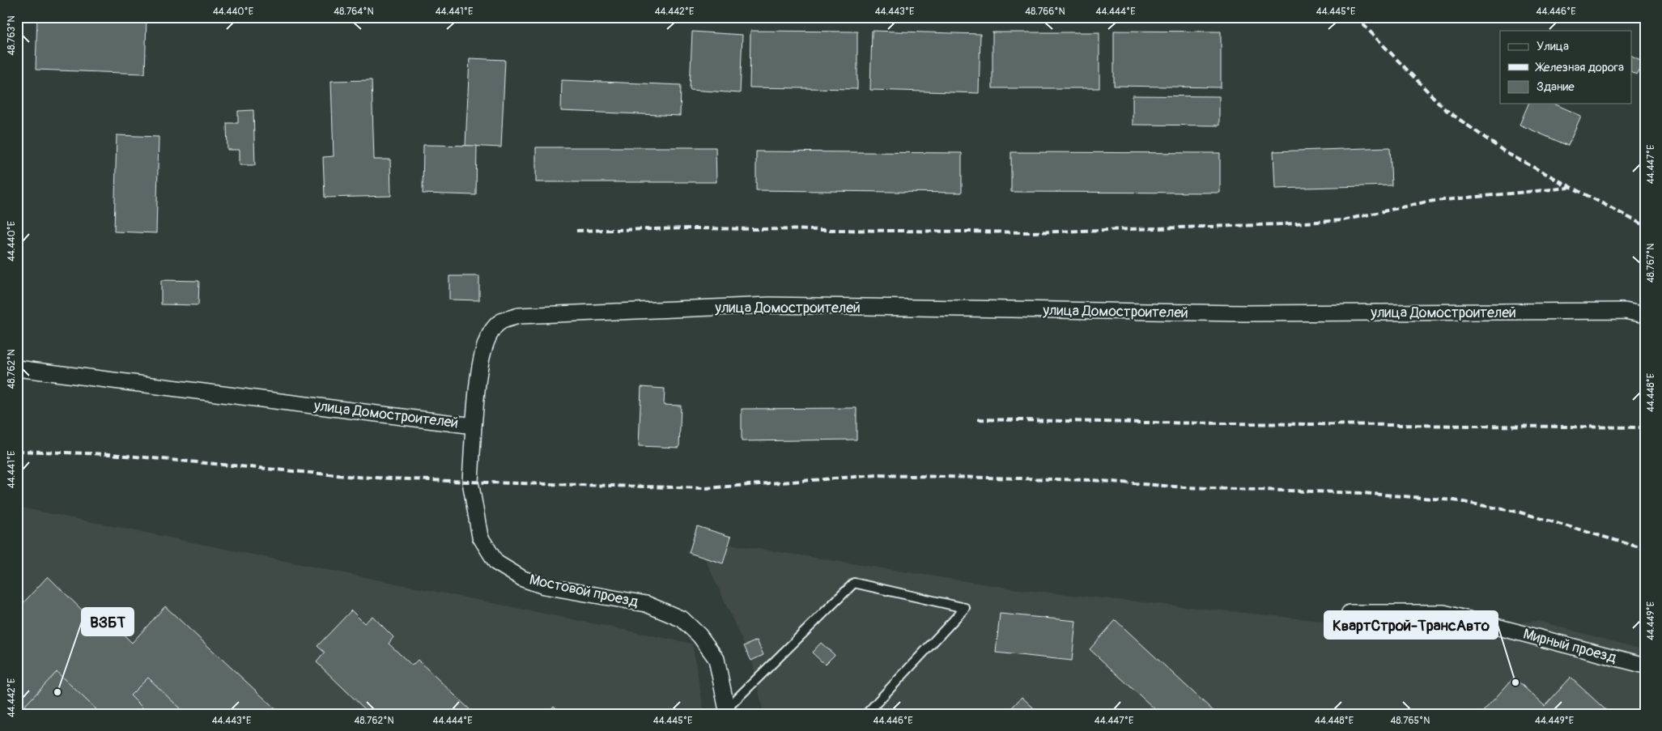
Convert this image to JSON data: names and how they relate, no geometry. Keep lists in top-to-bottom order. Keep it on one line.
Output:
{"streets":{"street":["улица Домостроителей","Мостовой проезд","Мирный проезд"]},"crossings":[["улица Домостроителей","Мостовой проезд"]],"places":["КвартСтрой-ТрансАвто","ВЗБТ"],"legend":["Улица","Железная дорога","Здание"],"coordinates":["44.440°E","48.764°N","44.441°E","44.442°E","44.443°E","48.766°N","44.444°E","44.445°E","44.446°E","48.763°N","44.447°E","48.767°N","48.762°N","44.448°E","44.449°E","48.765°N"]}
